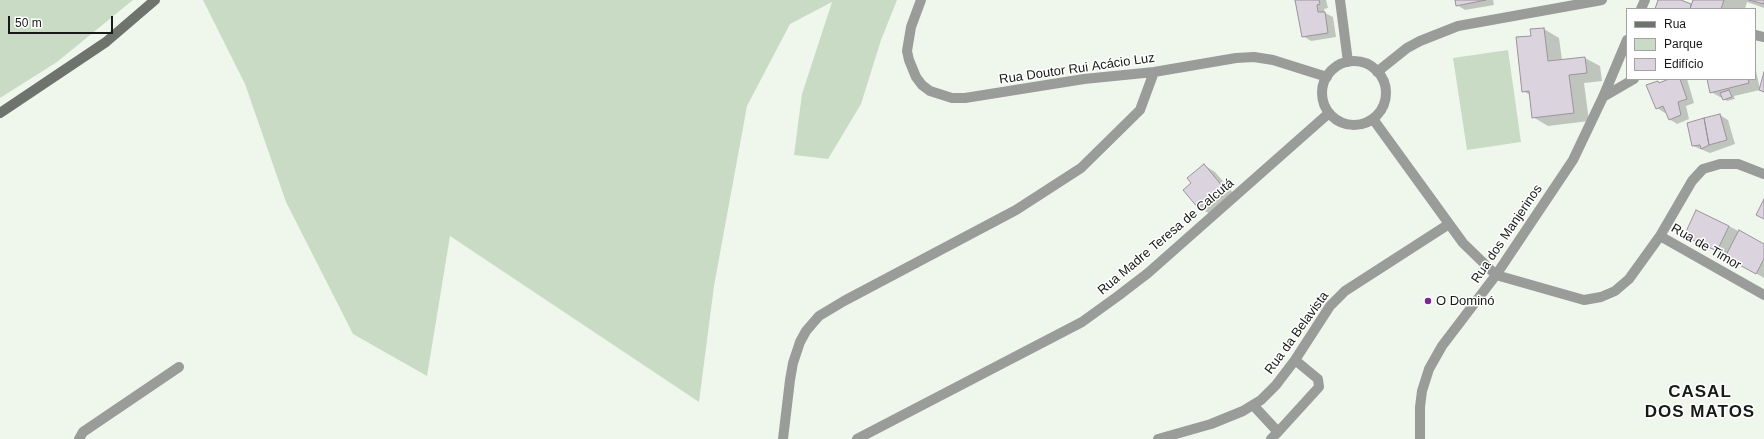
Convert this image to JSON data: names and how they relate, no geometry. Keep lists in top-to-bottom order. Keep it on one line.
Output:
{"streets":{"street":["Rua Doutor Rui Acácio Luz","Rua dos Manjerinos","Rua Madre Teresa de Calcutá","Rua de Timor","Rua da Belavista"]},"crossings":[["Rua Doutor Rui Acácio Luz","Rua Madre Teresa de Calcutá"],["Rua dos Manjerinos","Rua de Timor"]],"districts":["CASAL DOS MATOS"],"places":["O Dominó"],"legend":["Rua","Parque","Edifício"],"scale_bar":"50 m"}
